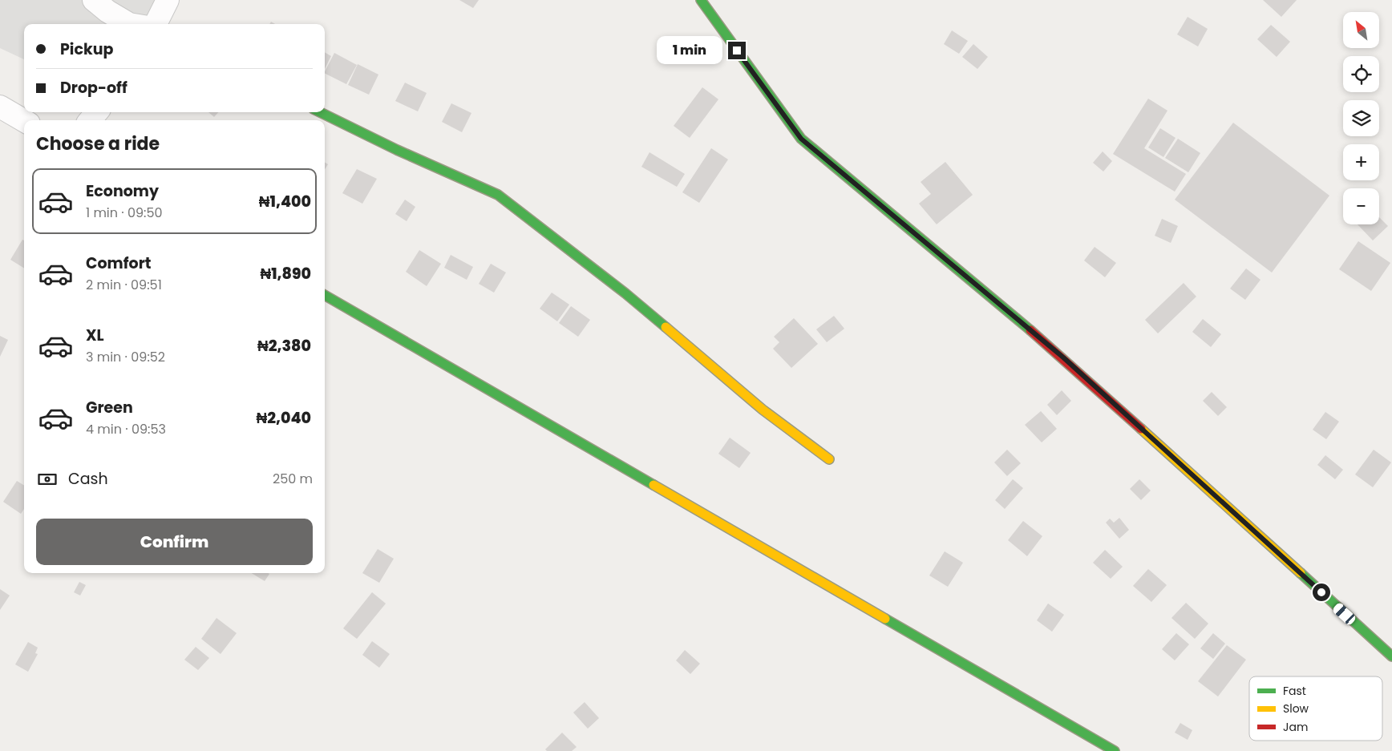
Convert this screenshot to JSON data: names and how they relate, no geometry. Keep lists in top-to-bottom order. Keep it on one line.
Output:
{"legend":["Fast","Slow","Jam"],"north":"top left","page":{"map_buttons":["+","−"],"banner":["Pickup","Drop-off"],"bubble":"1 min","heading":"Choose a ride","list":[{"name":"Economy","note":"1 min · 09:50","value":"₦1,400"},{"name":"Comfort","note":"2 min · 09:51","value":"₦1,890"},{"name":"XL","note":"3 min · 09:52","value":"₦2,380"},{"name":"Green","note":"4 min · 09:53","value":"₦2,040"}],"pay":["Cash","250 m"],"buttons":"Confirm"}}
